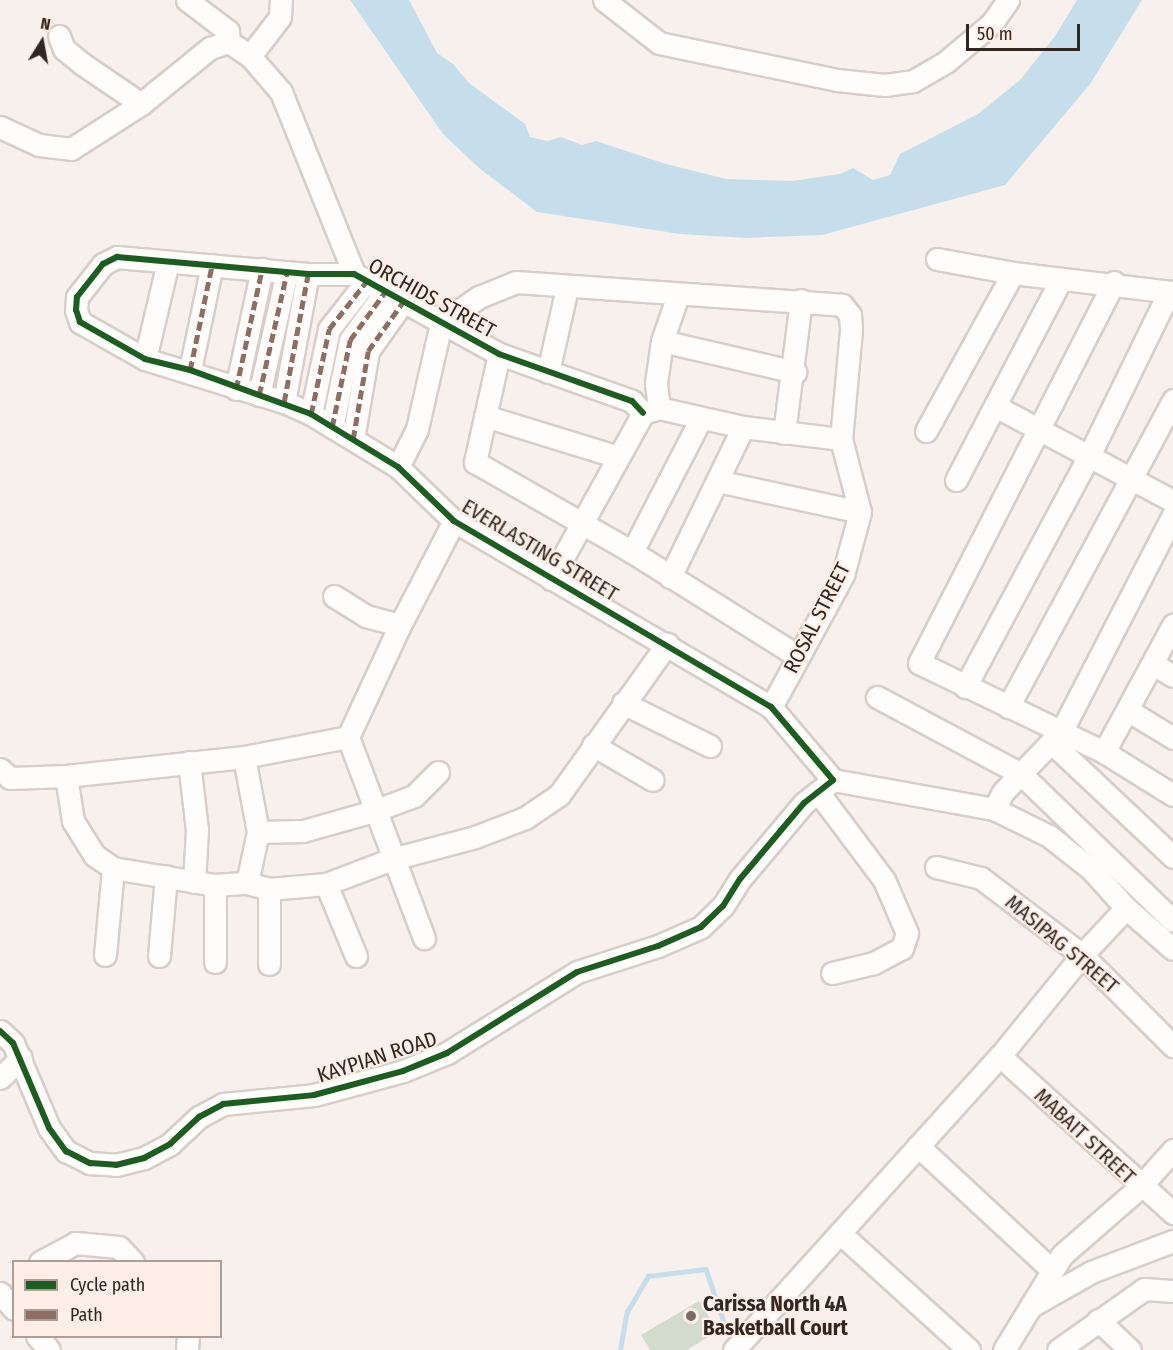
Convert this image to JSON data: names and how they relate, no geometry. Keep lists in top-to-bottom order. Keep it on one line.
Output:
{"streets":{"street":["ORCHIDS STREET","EVERLASTING STREET","ROSAL STREET","MASIPAG STREET","KAYPIAN ROAD","MABAIT STREET"]},"crossings":[["ORCHIDS STREET","EVERLASTING STREET"],["ORCHIDS STREET","ROSAL STREET"],["EVERLASTING STREET","ROSAL STREET"],["EVERLASTING STREET","KAYPIAN ROAD"]],"places":["Carissa North 4A Basketball Court"],"legend":["Cycle path","Path"],"scale_bar":"50 m","north":"top"}
